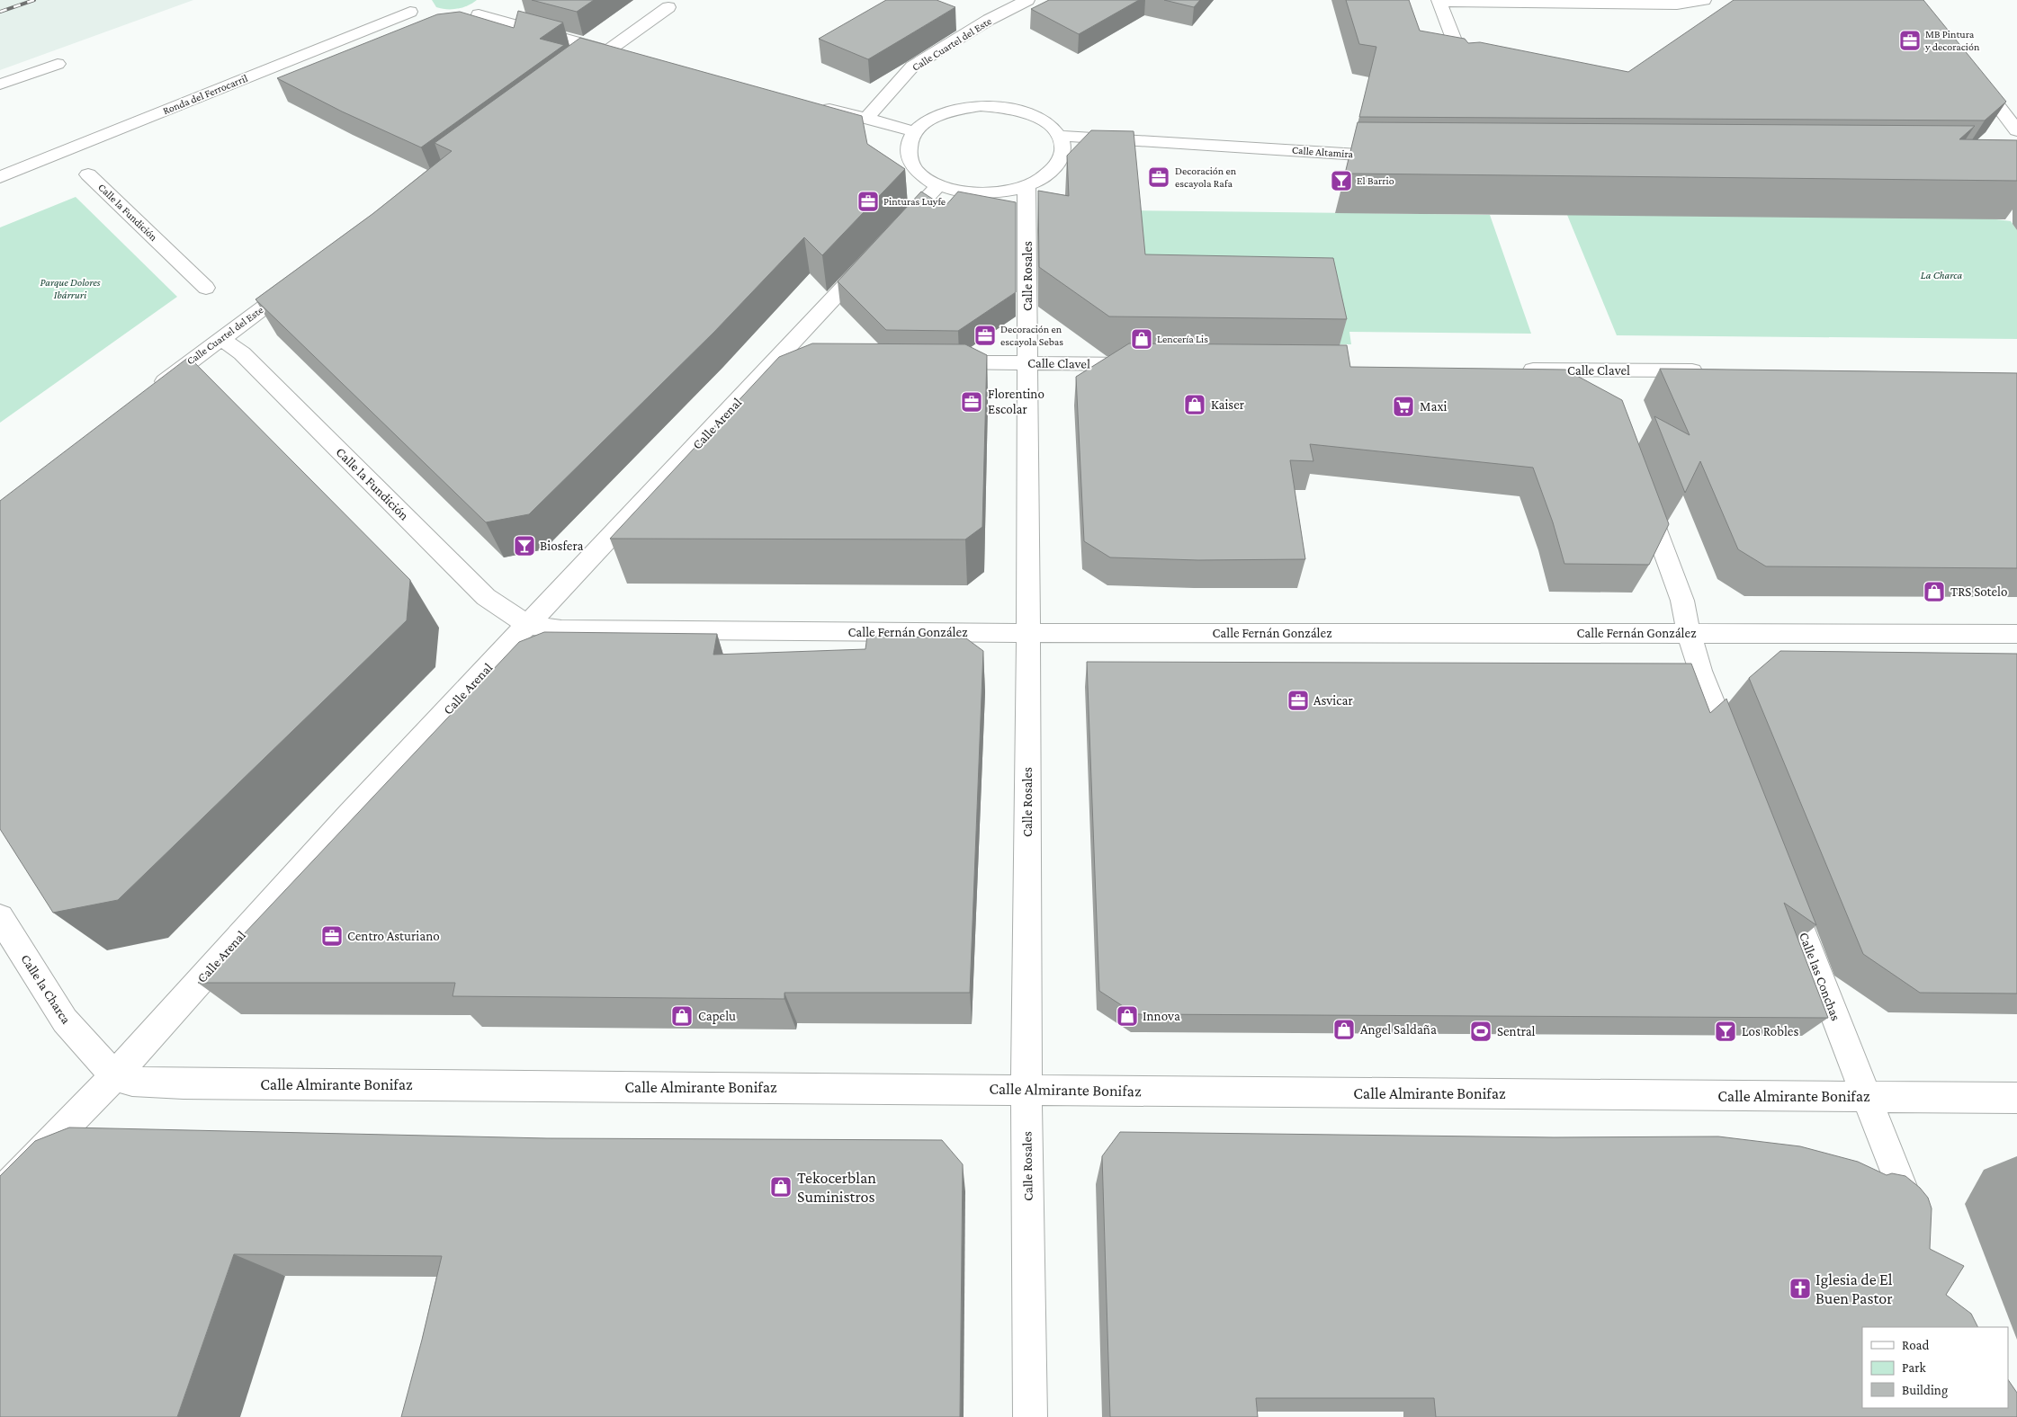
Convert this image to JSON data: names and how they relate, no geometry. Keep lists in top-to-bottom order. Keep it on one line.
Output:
{"streets":{"street":["Calle Cuartel del Este","Ronda del Ferrocarril","Calle Altamira","Calle la Fundición","Calle Rosales","Calle Clavel","Calle Arenal","Calle Fernán González","Calle las Conchas","Calle la Charca","Calle Almirante Bonifaz"]},"crossings":[["Calle Cuartel del Este","Calle la Fundición"],["Calle Altamira","Calle Rosales"],["Calle la Fundición","Calle Arenal"],["Calle la Fundición","Calle Fernán González"],["Calle Rosales","Calle Clavel"],["Calle Rosales","Calle Fernán González"],["Calle Rosales","Calle Almirante Bonifaz"],["Calle Arenal","Calle Fernán González"],["Calle Arenal","Calle la Charca"],["Calle Arenal","Calle Almirante Bonifaz"],["Calle las Conchas","Calle Almirante Bonifaz"],["Calle la Charca","Calle Almirante Bonifaz"]],"parks":["La Charca","Parque Dolores Ibárruri"],"places":{"office":["MB Pintura y decoración","Decoración en escayola Rafa","Pinturas Luyfe","Decoración en escayola Sebas","Florentino Escolar","Asvicar","Centro Asturiano"],"bar":["El Barrio","Biosfera","Los Robles"],"shop":["Lencería Lis","Kaiser","TRS Sotelo","Capelu","Innova","Angel Saldaña","Tekocerblan Suministros"],"supermarket":["Maxi"],"sports":["Sentral"],"church":["Iglesia de El Buen Pastor"]},"legend":["Road","Park","Building"]}
